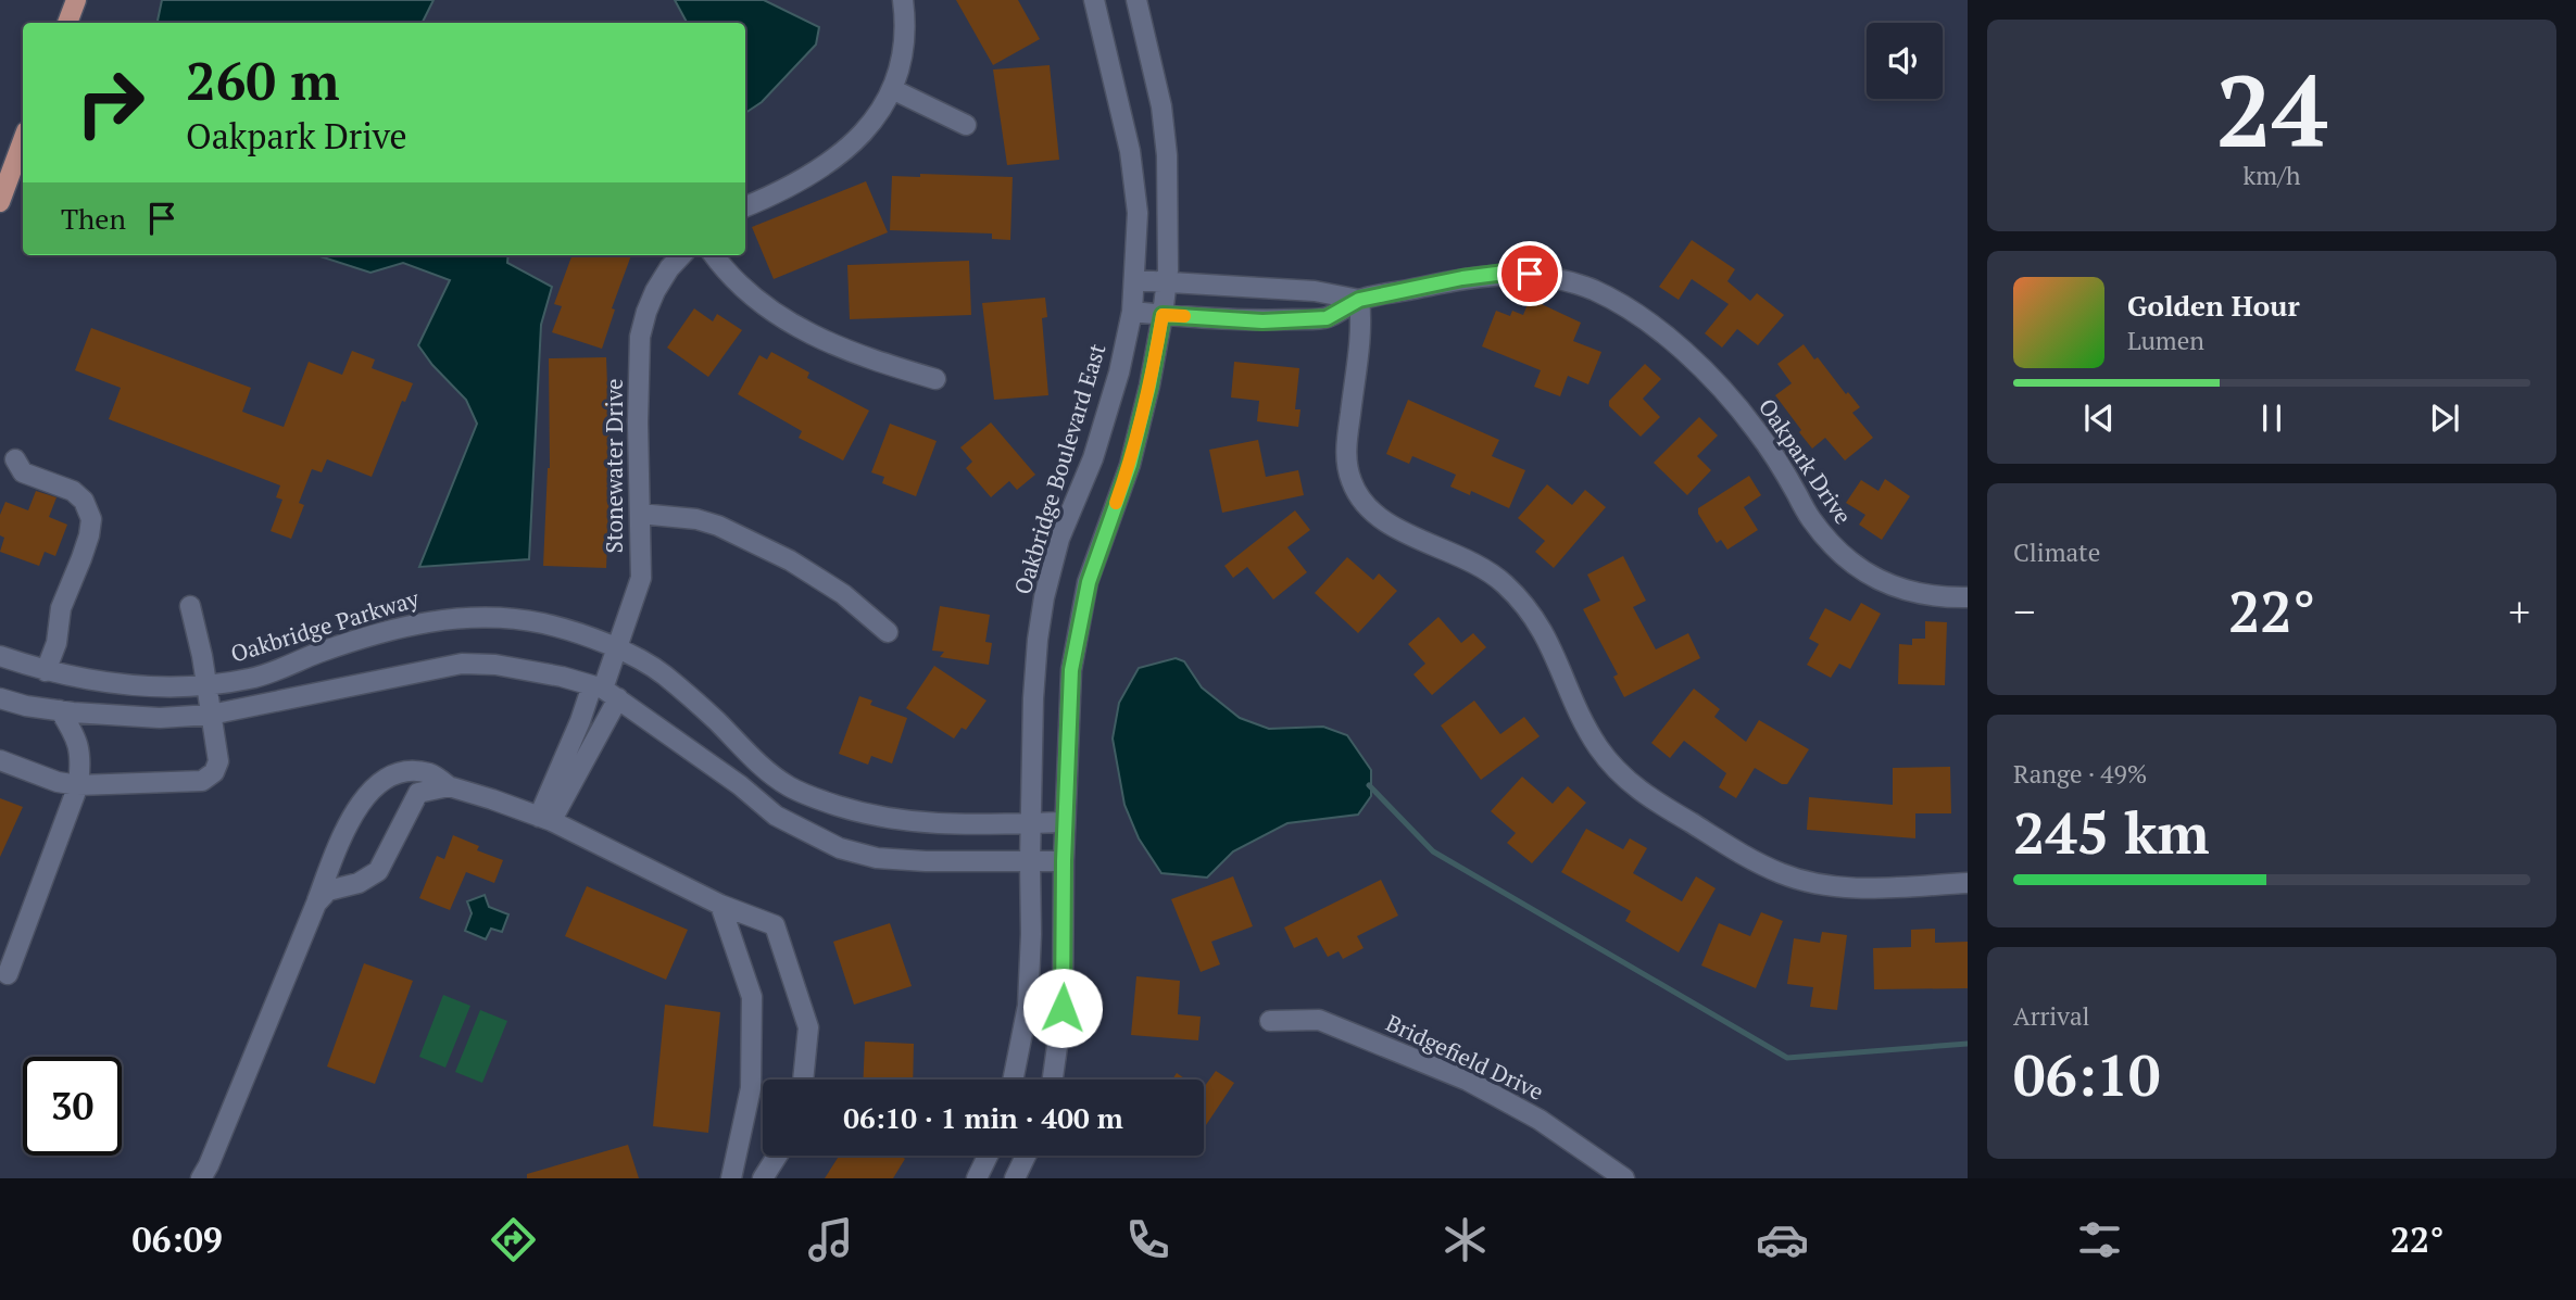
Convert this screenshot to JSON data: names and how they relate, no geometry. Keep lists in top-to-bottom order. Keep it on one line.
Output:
{"streets":{"street":["Oakpark Drive","Stonewater Drive","Oakbridge Boulevard East","Oakbridge Parkway","Bridgefield Drive"]},"crossings":[["Oakpark Drive","Oakbridge Boulevard East"],["Stonewater Drive","Oakbridge Parkway"],["Oakbridge Boulevard East","Oakbridge Parkway"]],"page":{"tile":[["24","km/h"],"Climate",["Range · 49%","245 km"],["Arrival","06:10"]],"turn":["260 m","Oakpark Drive"],"then":"Then","song":["Golden Hour","Lumen"],"heat":["−","22°","+"],"limit":"30","trip":"06:10 · 1 min · 400 m","tabs":["06:09","22°"]}}
